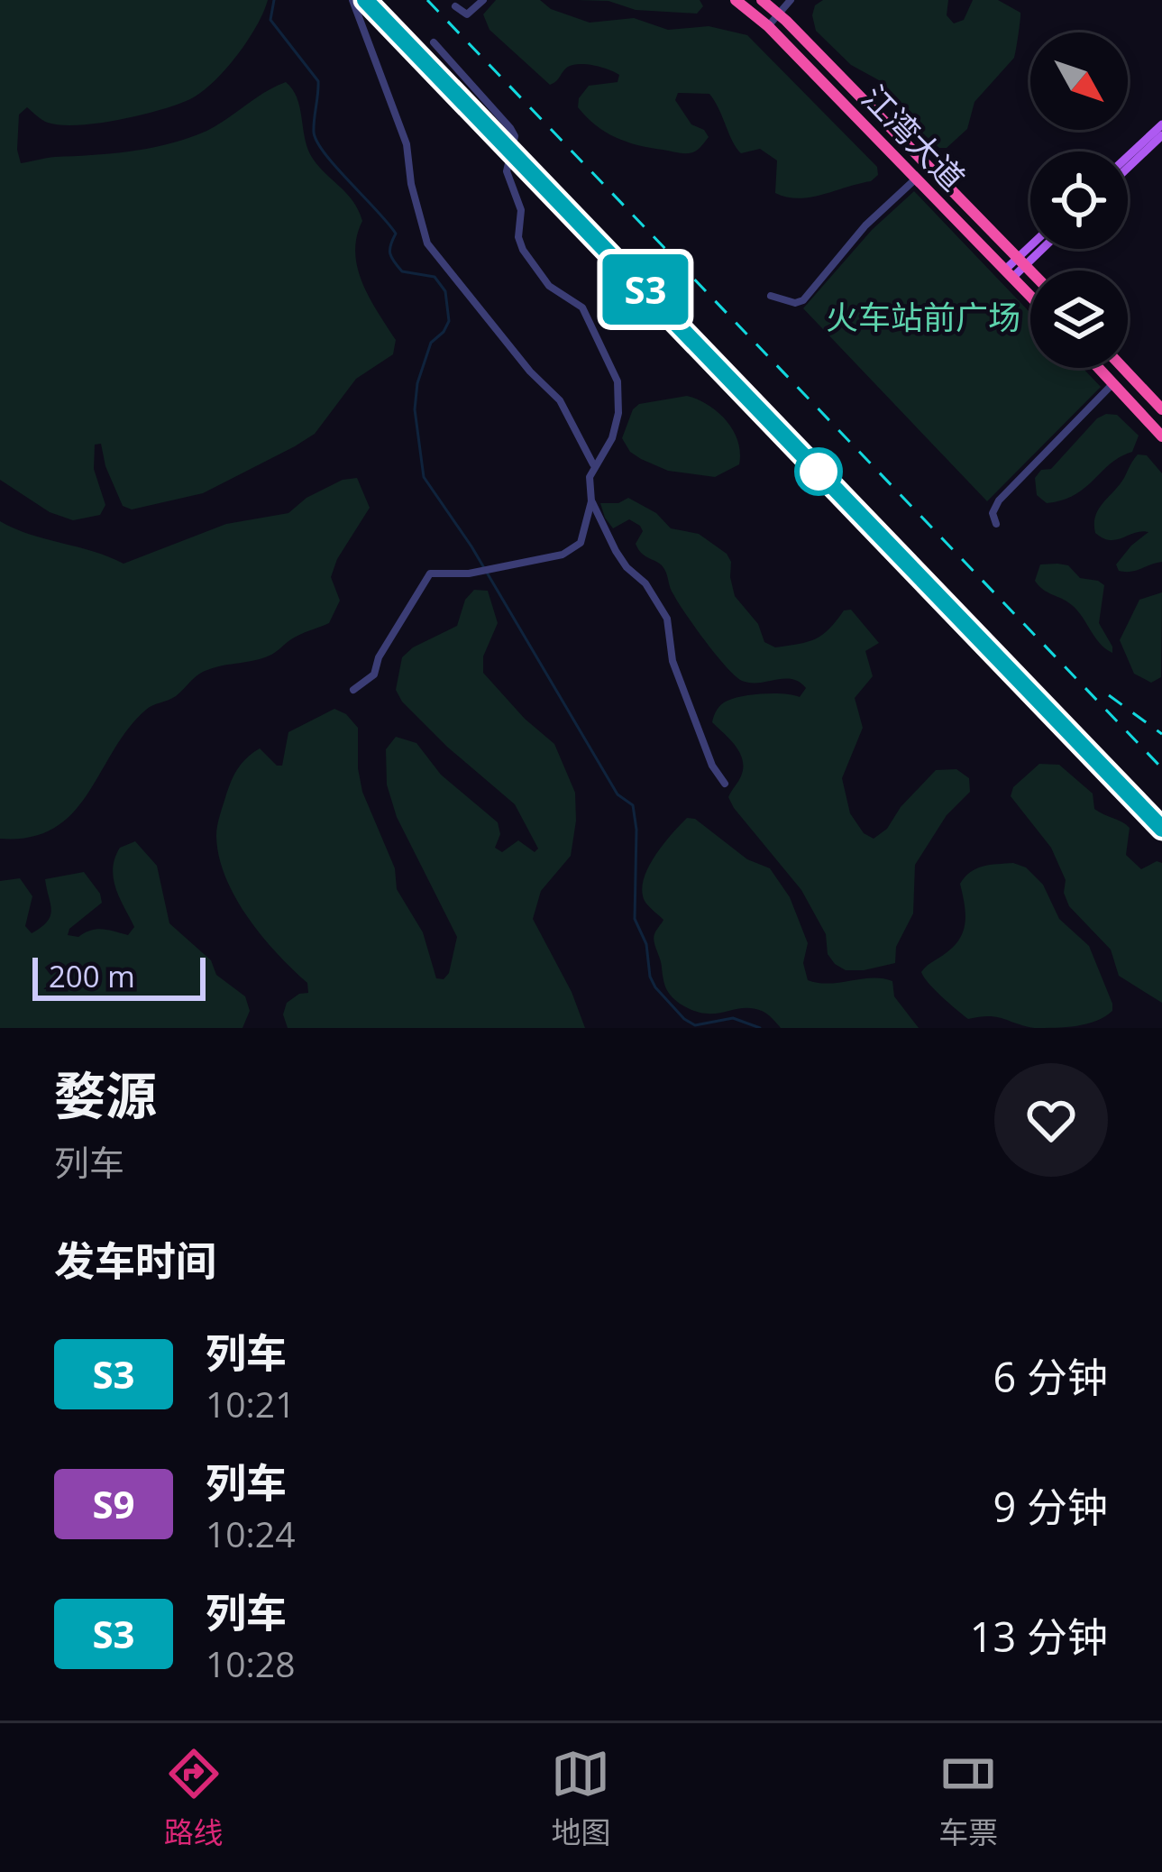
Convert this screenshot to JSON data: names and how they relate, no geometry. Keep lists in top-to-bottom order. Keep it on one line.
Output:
{"streets":{"highway":["江湾大道"]},"parks":["火车站前广场"],"scale_bar":"200 m","north":"bottom right","page":{"on_map":"S3","scale":"200 m","heading":[["婺源","列车"],"发车时间"],"list":[{"mark":"S3","name":"列车","note":"10:21","value":"6 分钟"},{"mark":"S9","name":"列车","note":"10:24","value":"9 分钟"},{"mark":"S3","name":"列车","note":"10:28","value":"13 分钟"}],"tabs":["路线","地图","车票"]}}
